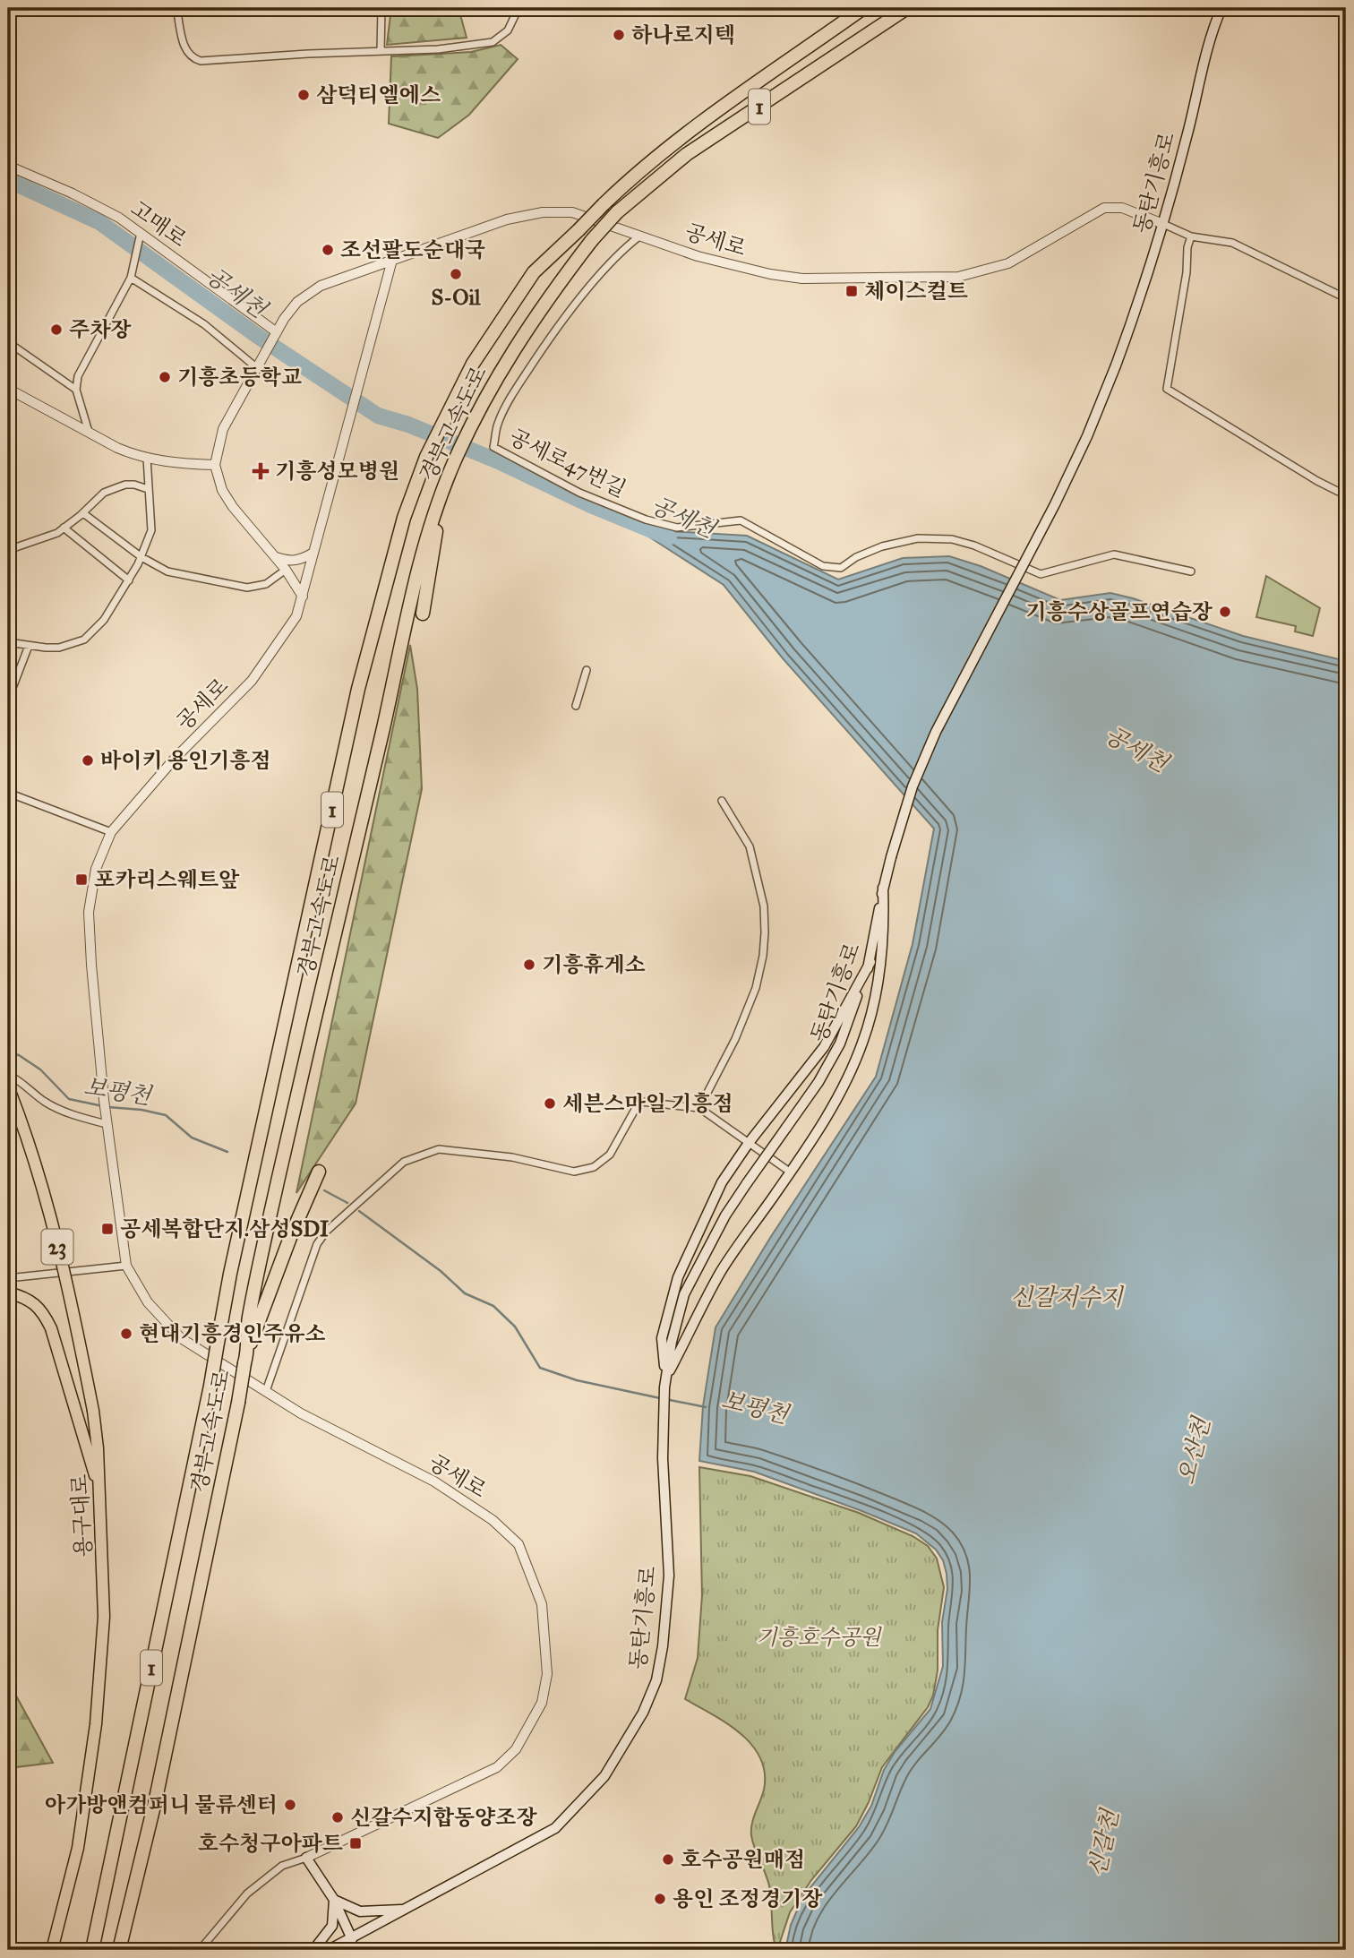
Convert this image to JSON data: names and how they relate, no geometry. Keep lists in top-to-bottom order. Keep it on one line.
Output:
{"streets":{"highway":["1","경부고속도로","23","용구대로"],"main road":["동탄기흥로"],"street":["고매로","공세로","공세로47번길"]},"crossings":[["동탄기흥로","공세로"],["고매로","공세로"],["공세로","공세로47번길"]],"water":["공세천","보평천","신갈저수지","오산천","신갈천"],"parks":["기흥호수공원"],"places":{"other":["하나로지텍","삼덕티엘에스","조선팔도순대국","S-Oil","주차장","기흥초등학교","기흥수상골프연습장","바이키 용인기흥점","기흥휴게소","세븐스마일 기흥점","현대기흥경인주유소","아가방앤컴퍼니 물류센터","신갈수지합동양조장","호수공원매점","용인 조정경기장"],"transit":["체이스컬트","포카리스웨트앞","공세복합단지.삼성SDI","호수청구아파트"],"health":["기흥성모병원"]}}
